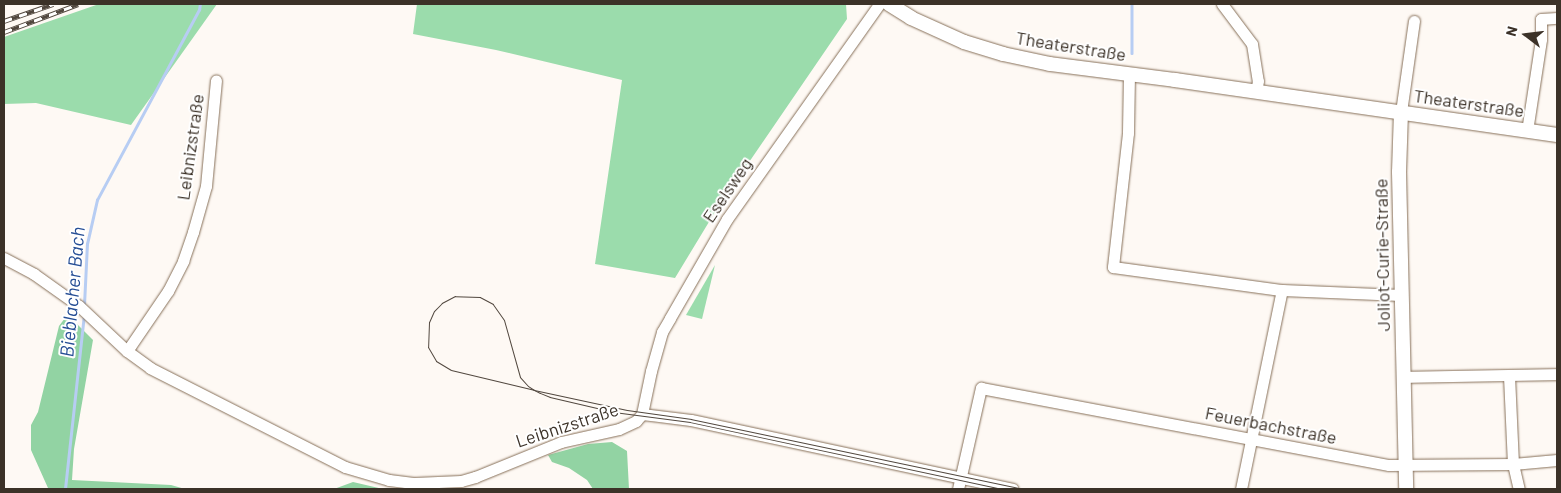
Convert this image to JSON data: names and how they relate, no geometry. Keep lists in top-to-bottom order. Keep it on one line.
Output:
{"streets":{"main road":["Theaterstraße","Joliot-Curie-Straße"],"street":["Leibnizstraße","Eselsweg","Feuerbachstraße"]},"crossings":[["Theaterstraße","Joliot-Curie-Straße"],["Leibnizstraße","Eselsweg"],["Leibnizstraße","Feuerbachstraße"],["Joliot-Curie-Straße","Feuerbachstraße"]],"water":["Bieblacher Bach"],"north":"left"}
